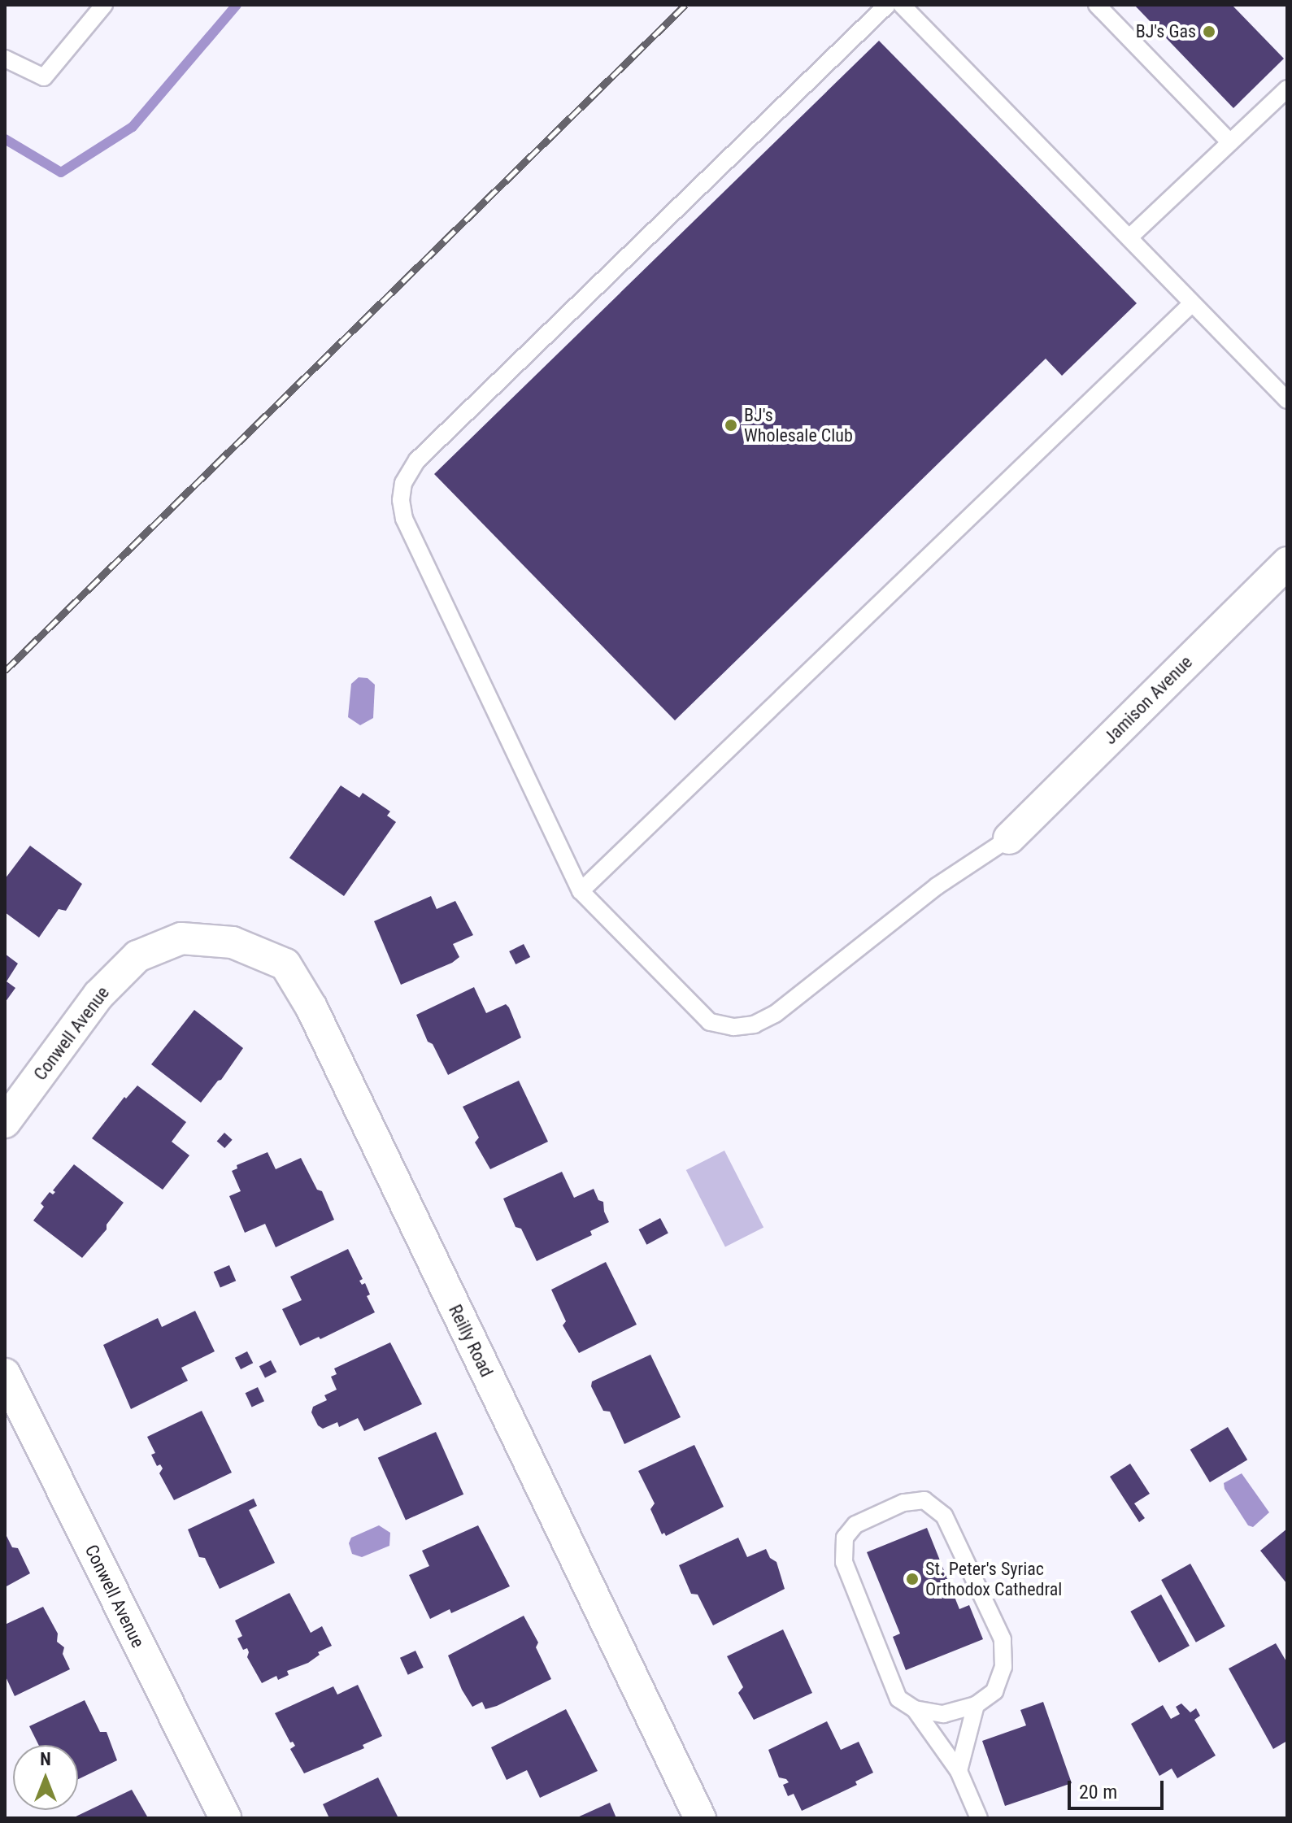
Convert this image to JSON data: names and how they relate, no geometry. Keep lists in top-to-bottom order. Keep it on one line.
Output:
{"streets":{"street":["Jamison Avenue","Conwell Avenue","Reilly Road"]},"crossings":[["Conwell Avenue","Reilly Road"]],"places":["BJ's Gas","BJ's Wholesale Club","St. Peter's Syriac Orthodox Cathedral"],"scale_bar":"20 m","north":"top"}
